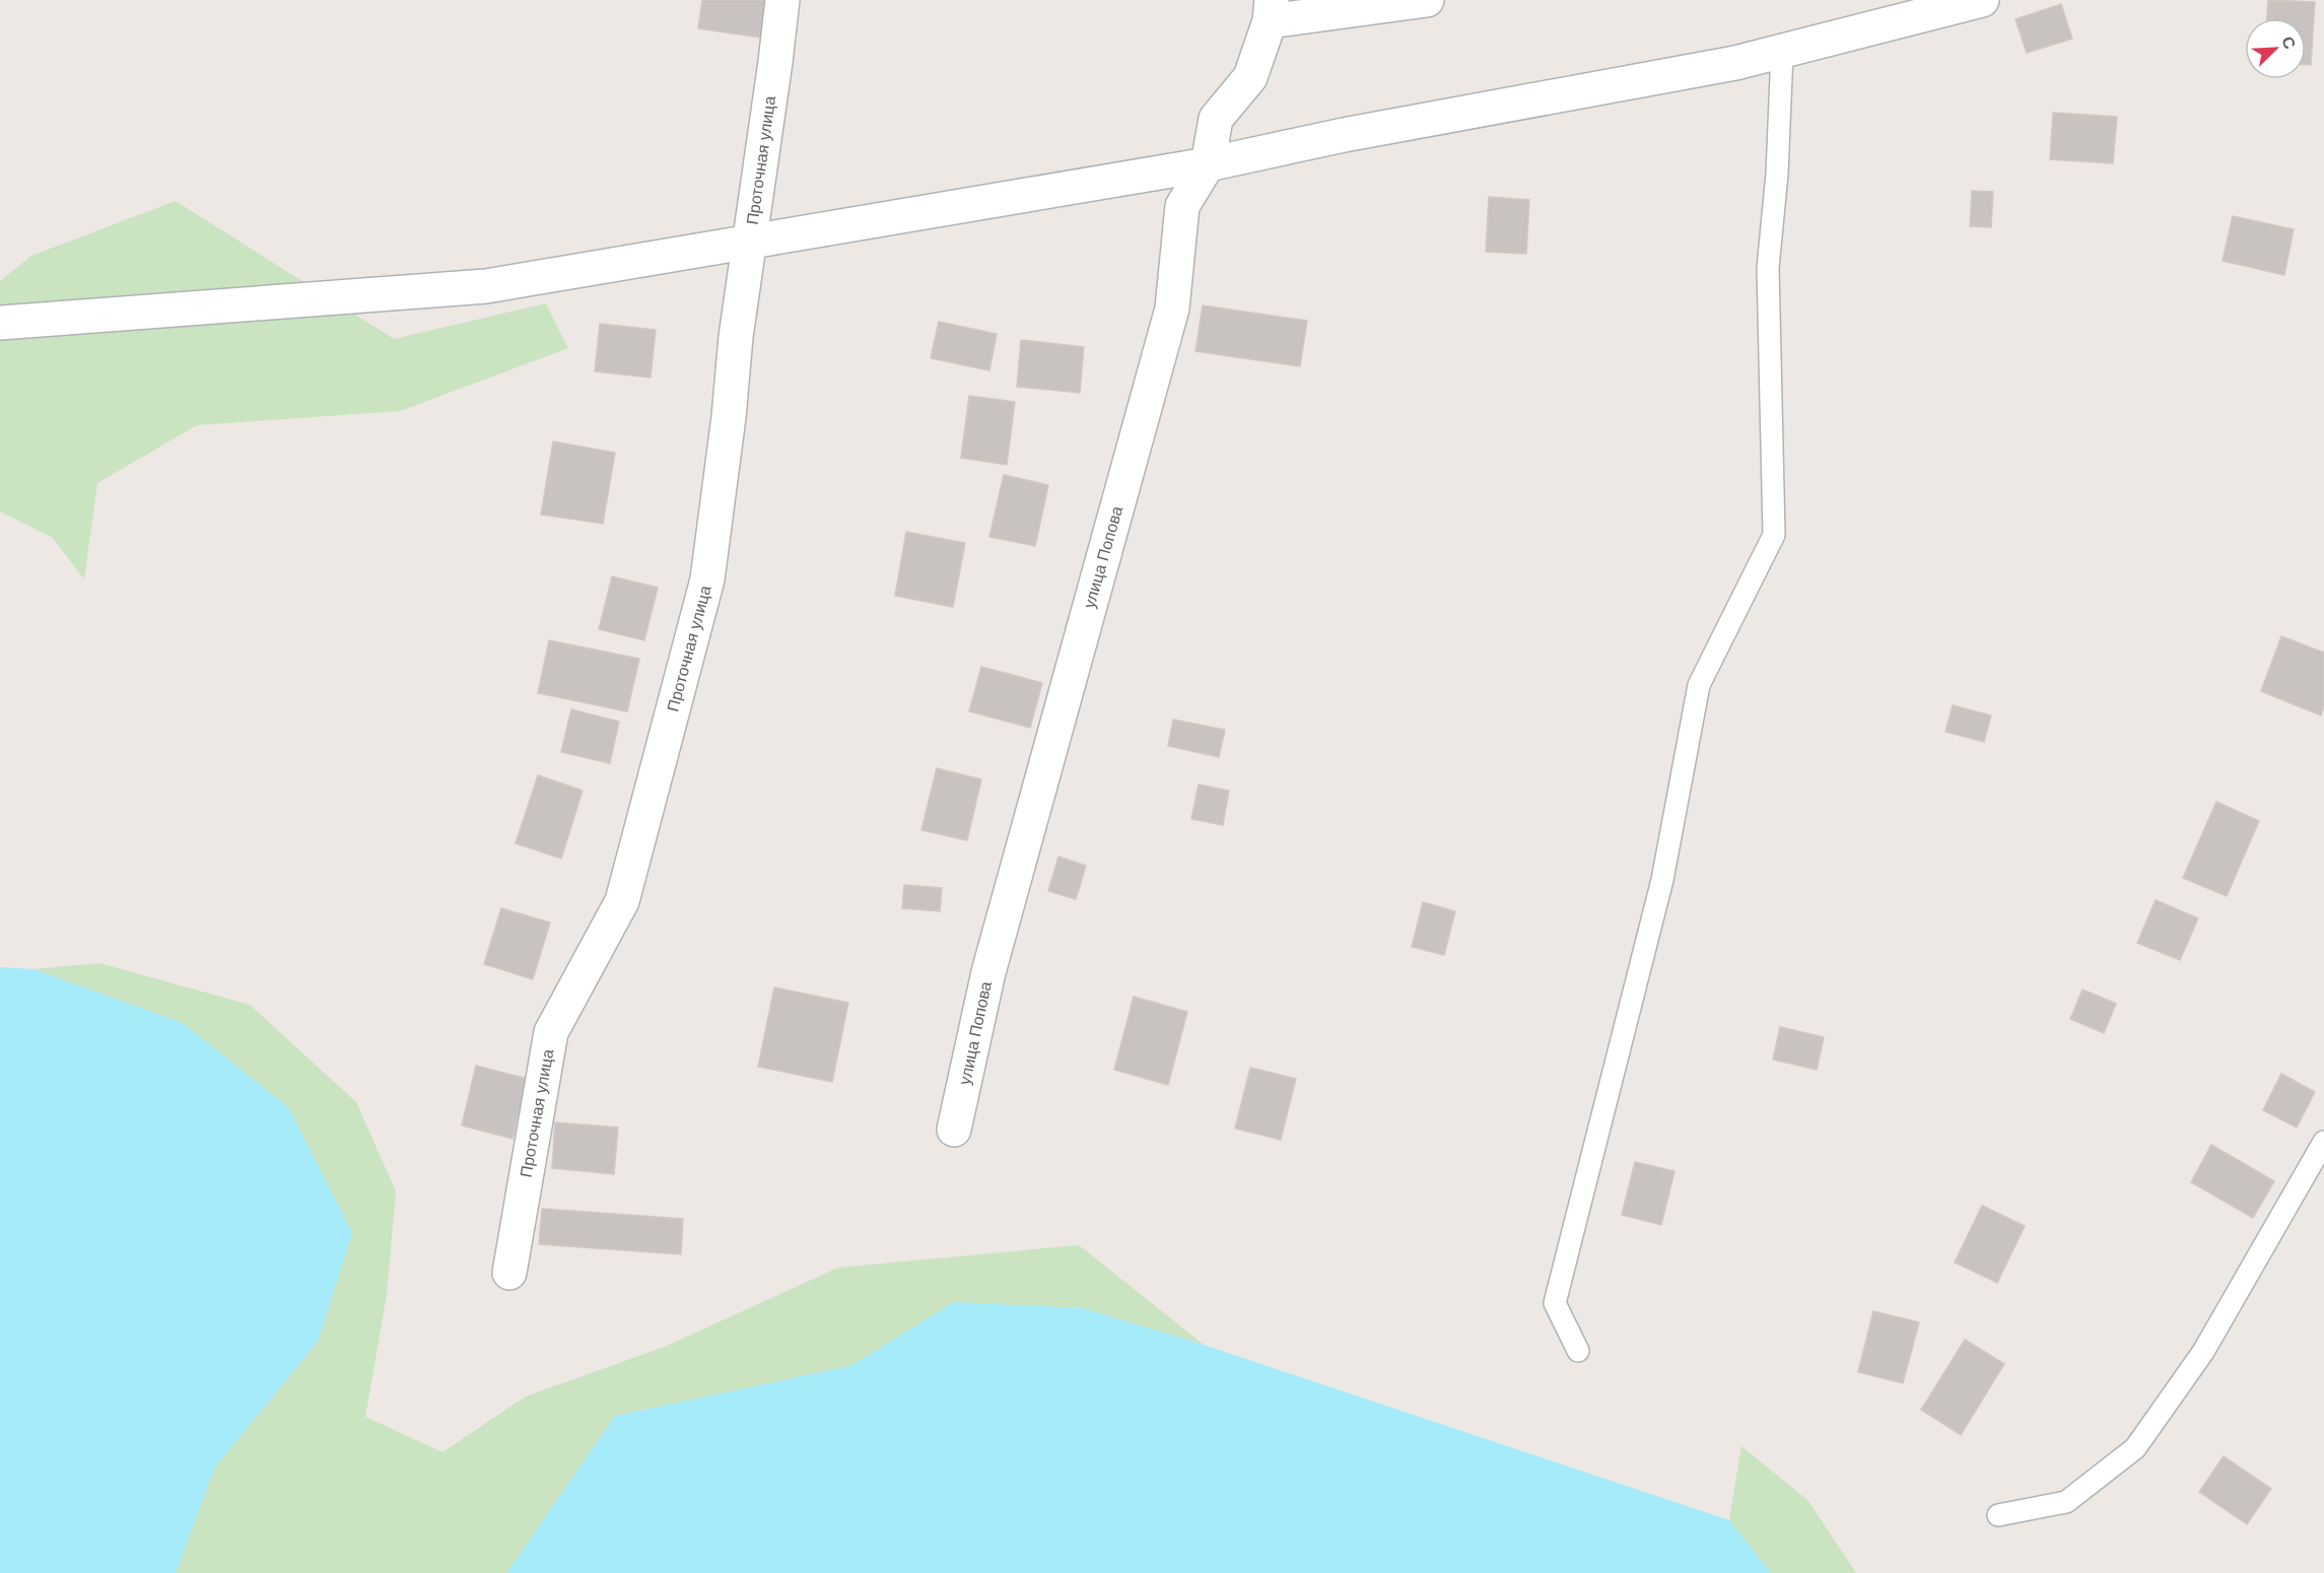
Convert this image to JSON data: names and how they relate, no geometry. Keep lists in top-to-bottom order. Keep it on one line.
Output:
{"streets":{"street":["Проточная улица","улица Попова"]},"north":"top right"}
